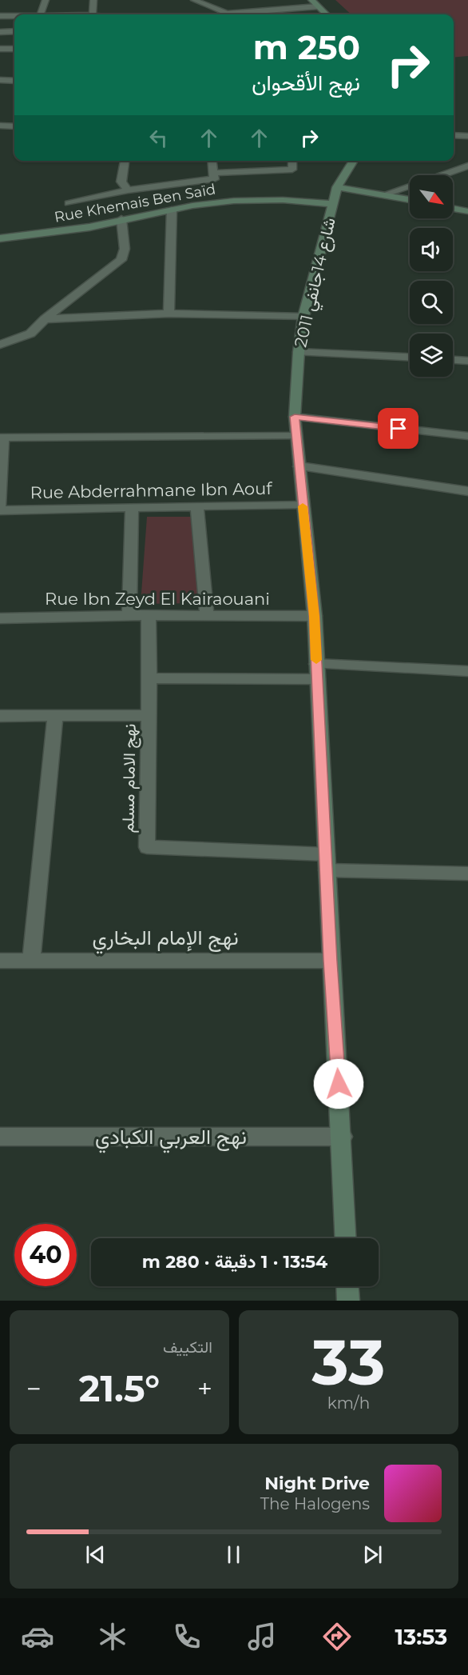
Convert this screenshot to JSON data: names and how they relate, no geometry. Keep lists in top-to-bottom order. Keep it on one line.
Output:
{"streets":{"street":["Rue Khemais Ben Saïd","شارع 14جانفي 2011","Rue Abderrahmane Ibn Aouf","Rue Ibn Zeyd El Kairaouani","نهج الامام مسلم","نهج الإمام البخاري","نهج العربي الكبادي"]},"crossings":[["Rue Khemais Ben Saïd","شارع 14جانفي 2011"],["شارع 14جانفي 2011","Rue Abderrahmane Ibn Aouf"],["شارع 14جانفي 2011","Rue Ibn Zeyd El Kairaouani"],["شارع 14جانفي 2011","نهج الامام مسلم"],["شارع 14جانفي 2011","نهج الإمام البخاري"],["شارع 14جانفي 2011","نهج العربي الكبادي"],["Rue Ibn Zeyd El Kairaouani","نهج الامام مسلم"]],"north":"bottom right","page":{"turn":["250 m","نهج الأقحوان"],"limit":"40","trip":"13:54 · 1 دقيقة · 280 m","tile":[["33","km/h"],"التكييف"],"heat":["−","21.5°","+"],"song":["Night Drive","The Halogens"],"tabs":"13:53"}}
